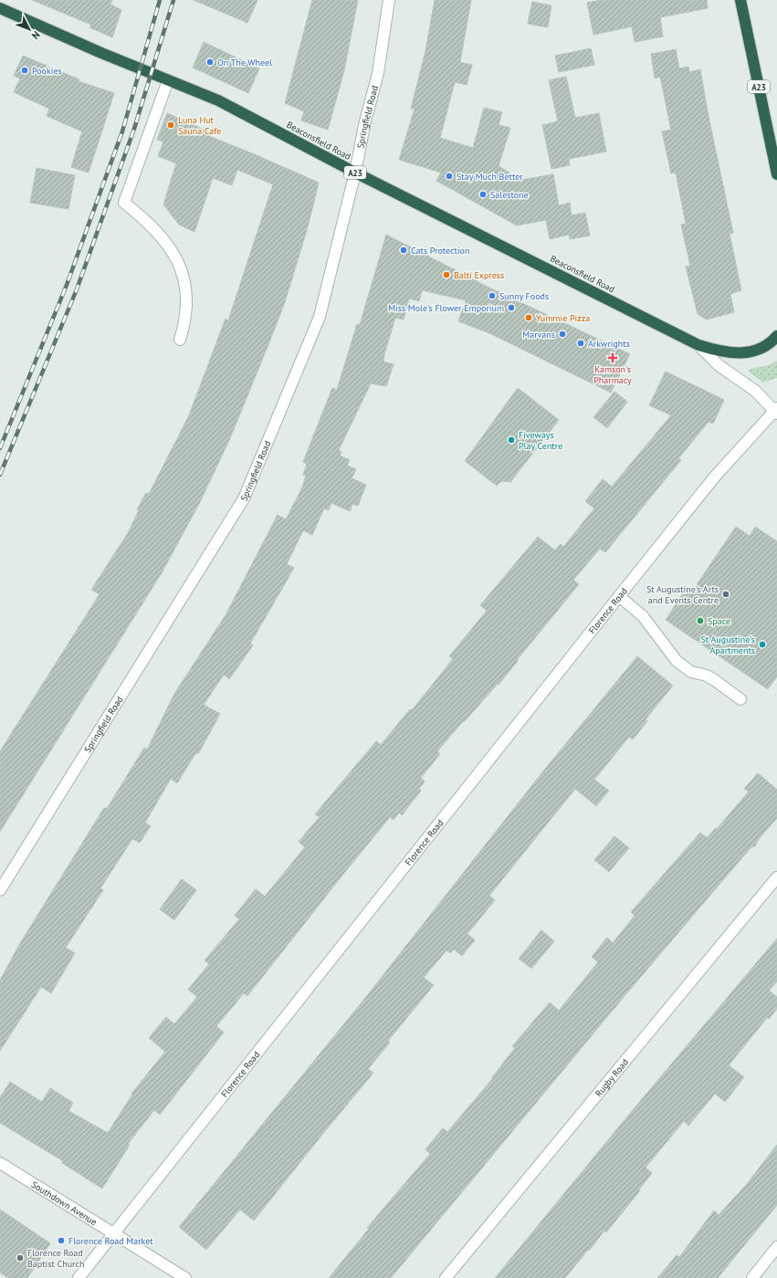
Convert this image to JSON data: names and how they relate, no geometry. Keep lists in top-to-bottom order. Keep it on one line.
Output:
{"streets":{"highway":["A23","Beaconsfield Road"],"street":["Springfield Road","Florence Road","Rugby Road","Southdown Avenue"]},"crossings":[["Springfield Road","Beaconsfield Road"],["Beaconsfield Road","Florence Road"],["Florence Road","Southdown Avenue"]],"places":{"other":["On The Wheel","Pookies","Luna Hut Sauna Cafe","Stay Much Better","Salestone","Cats Protection","Balti Express","Sunny Foods","Miss Mole's Flower Emporium","Yummie Pizza","Marvans","Arkwrights","Fiveways Play Centre","St Augustine's Arts and Events Centre","Space","St Augustine's Apartments","Florence Road Market","Florence Road Baptist Church"],"health":["Kamson's Pharmacy"]},"north":"bottom right"}
